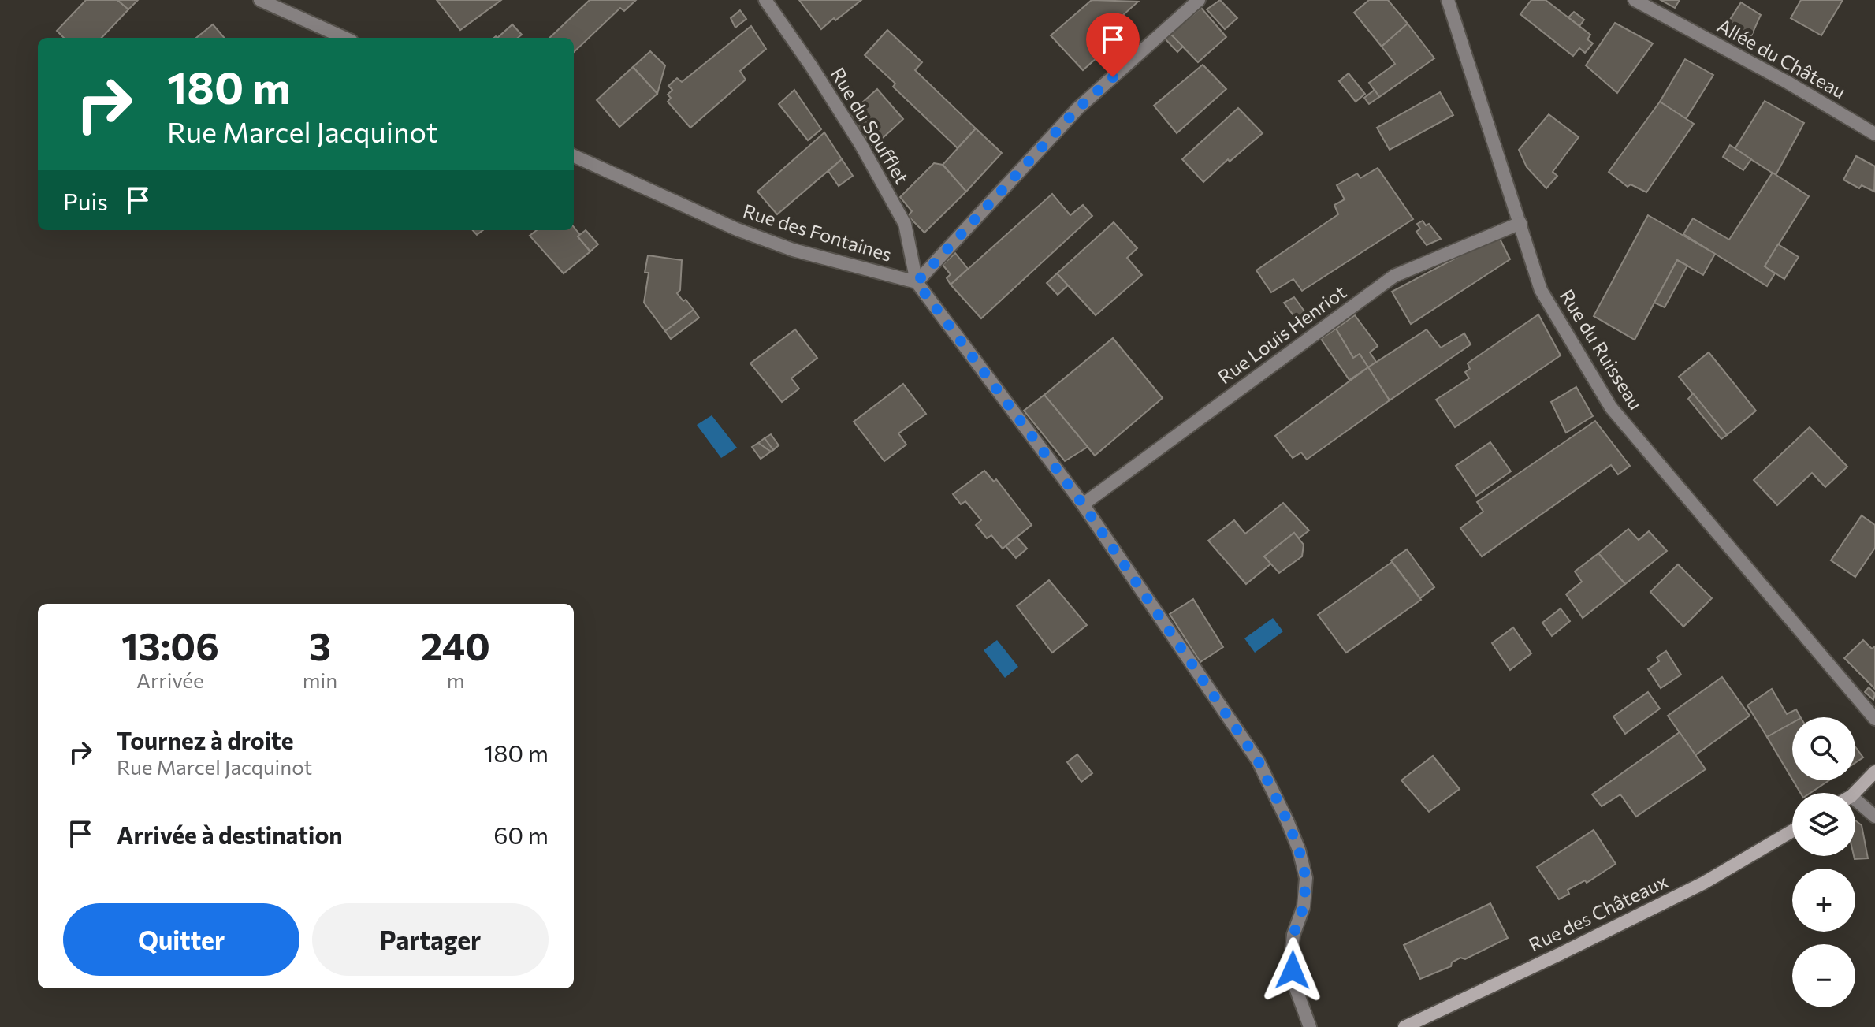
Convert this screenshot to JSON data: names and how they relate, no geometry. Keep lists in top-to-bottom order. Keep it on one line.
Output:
{"streets":{"street":["Allée du Château","Rue du Soufflet","Rue des Fontaines","Rue Louis Henriot","Rue du Ruisseau","Rue des Châteaux"]},"crossings":[["Rue du Soufflet","Rue des Fontaines"],["Rue Louis Henriot","Rue du Ruisseau"]],"page":{"turn":["180 m","Rue Marcel Jacquinot"],"then":"Puis","eta":["13:06","Arrivée","3","min","240","m"],"list":[{"name":"Tournez à droite","note":"Rue Marcel Jacquinot","value":"180 m"},{"name":"Arrivée à destination","value":"60 m"}],"map_buttons":["+","−"],"buttons":["Quitter","Partager"]}}
